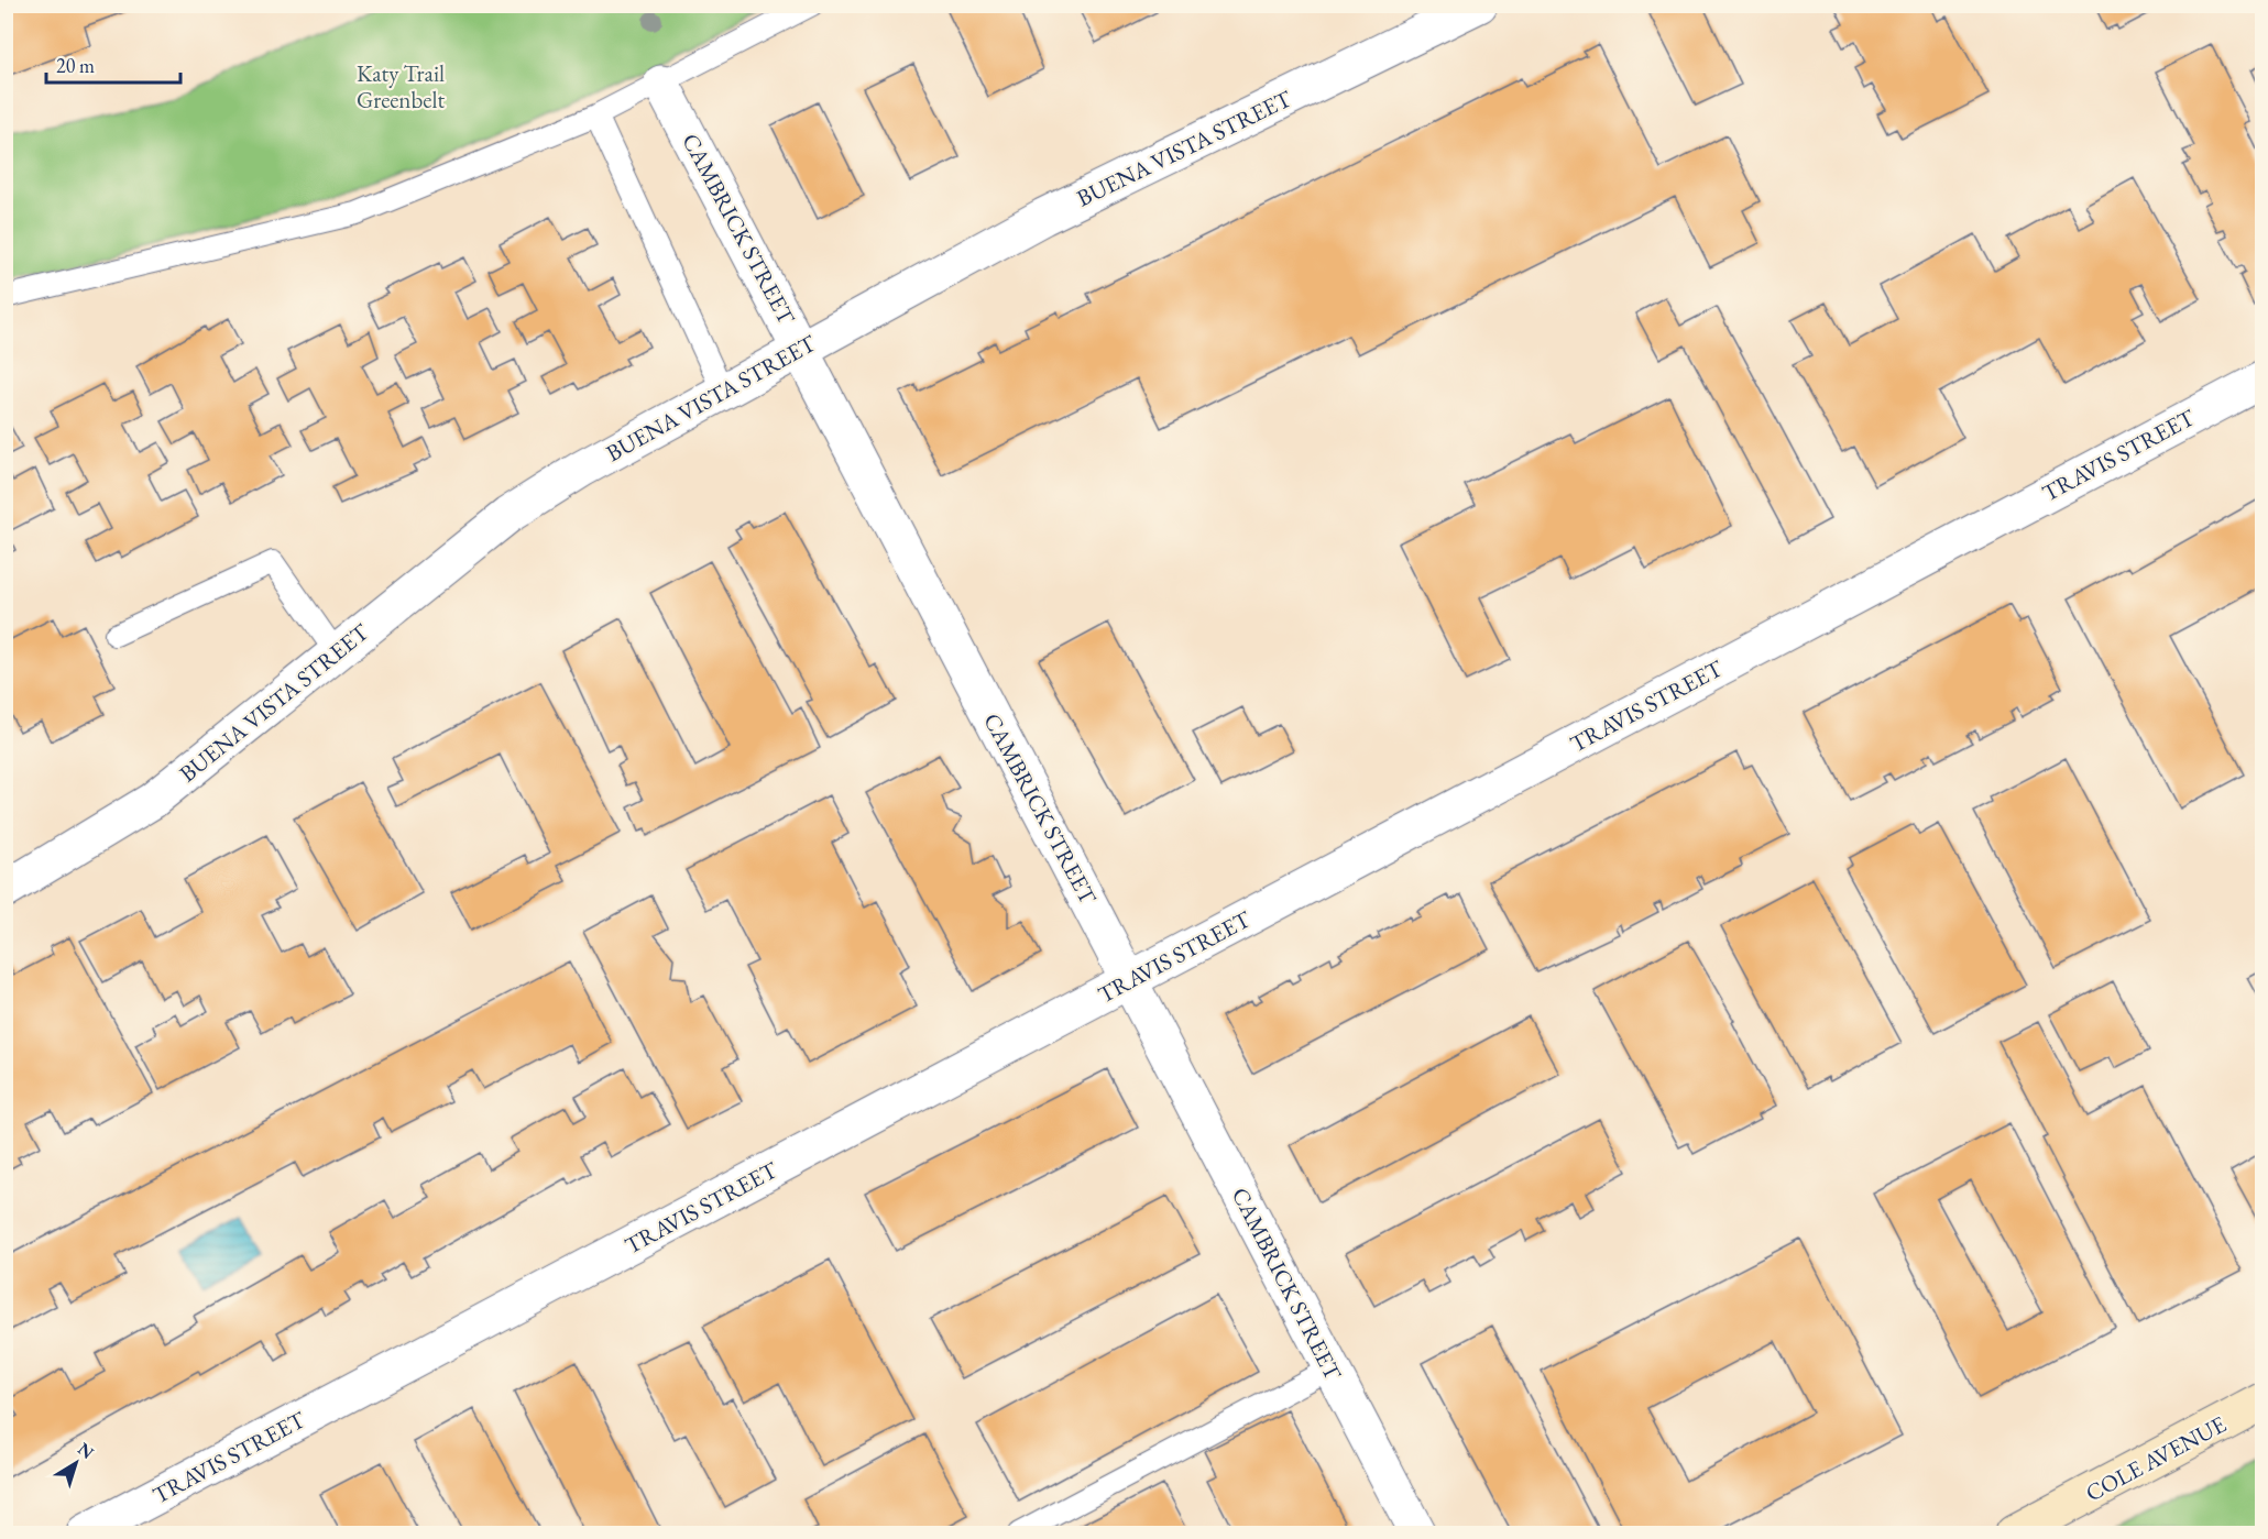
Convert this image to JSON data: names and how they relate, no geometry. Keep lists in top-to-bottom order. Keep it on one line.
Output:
{"streets":{"street":["BUENA VISTA STREET","CAMBRICK STREET","TRAVIS STREET","COLE AVENUE"]},"crossings":[["BUENA VISTA STREET","CAMBRICK STREET"],["CAMBRICK STREET","TRAVIS STREET"]],"parks":["Katy Trail Greenbelt"],"scale_bar":"20 m","north":"top right"}
